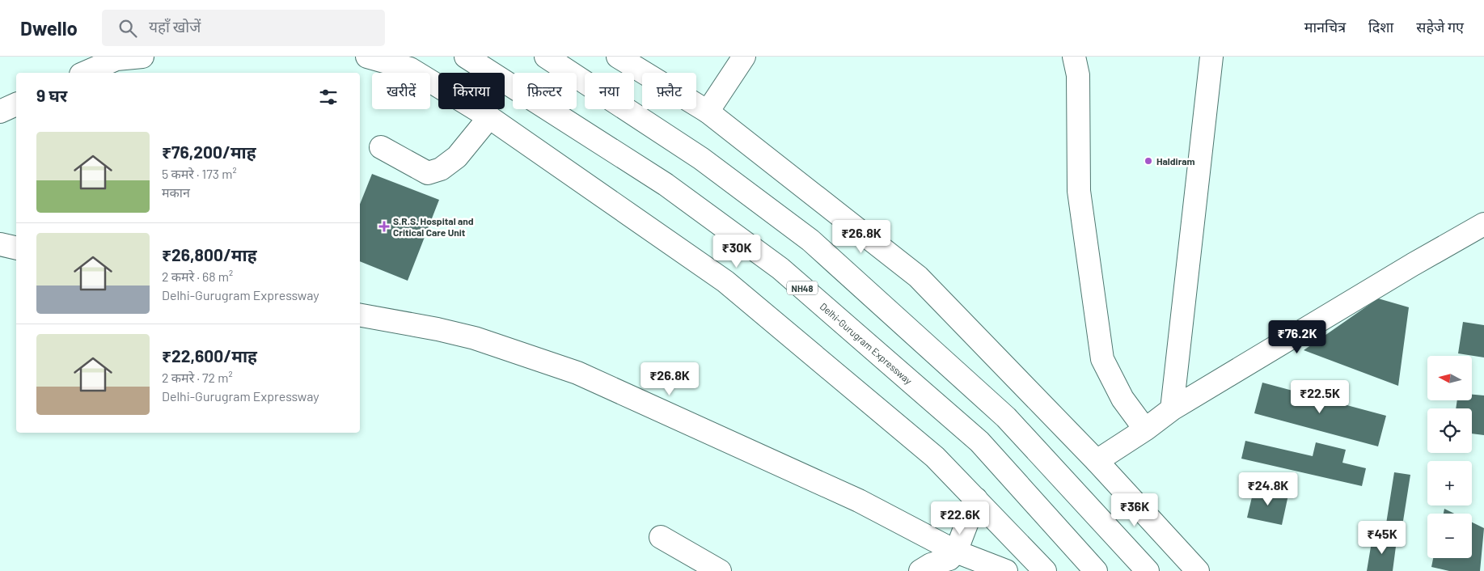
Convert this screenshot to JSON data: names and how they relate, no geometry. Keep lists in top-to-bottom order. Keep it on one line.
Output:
{"streets":{"main road":["NH48","Delhi-Gurugram Expressway"]},"places":{"other":["Haldiram"],"health":["S.R.S. Hospital and Critical Care Unit"]},"north":"left","page":{"header":"Dwello","search":"यहाँ खोजें","nav":["मानचित्र","दिशा","सहेजे गए"],"chip":["खरीदें","किराया","फ़िल्टर","नया","फ़्लैट"],"heading":"9 घर","list":[{"name":"₹76,200/माह","note":"5 कमरे · 173 m² · मकान"},{"name":"₹26,800/माह","note":"2 कमरे · 68 m² · Delhi-Gurugram Expressway"},{"name":"₹22,600/माह","note":"2 कमरे · 72 m² · Delhi-Gurugram Expressway"}],"price":["₹26.8K","₹30K","₹76.2K","₹26.8K","₹22.5K","₹24.8K","₹36K","₹22.6K","₹45K"],"map_buttons":["+","−"]}}
